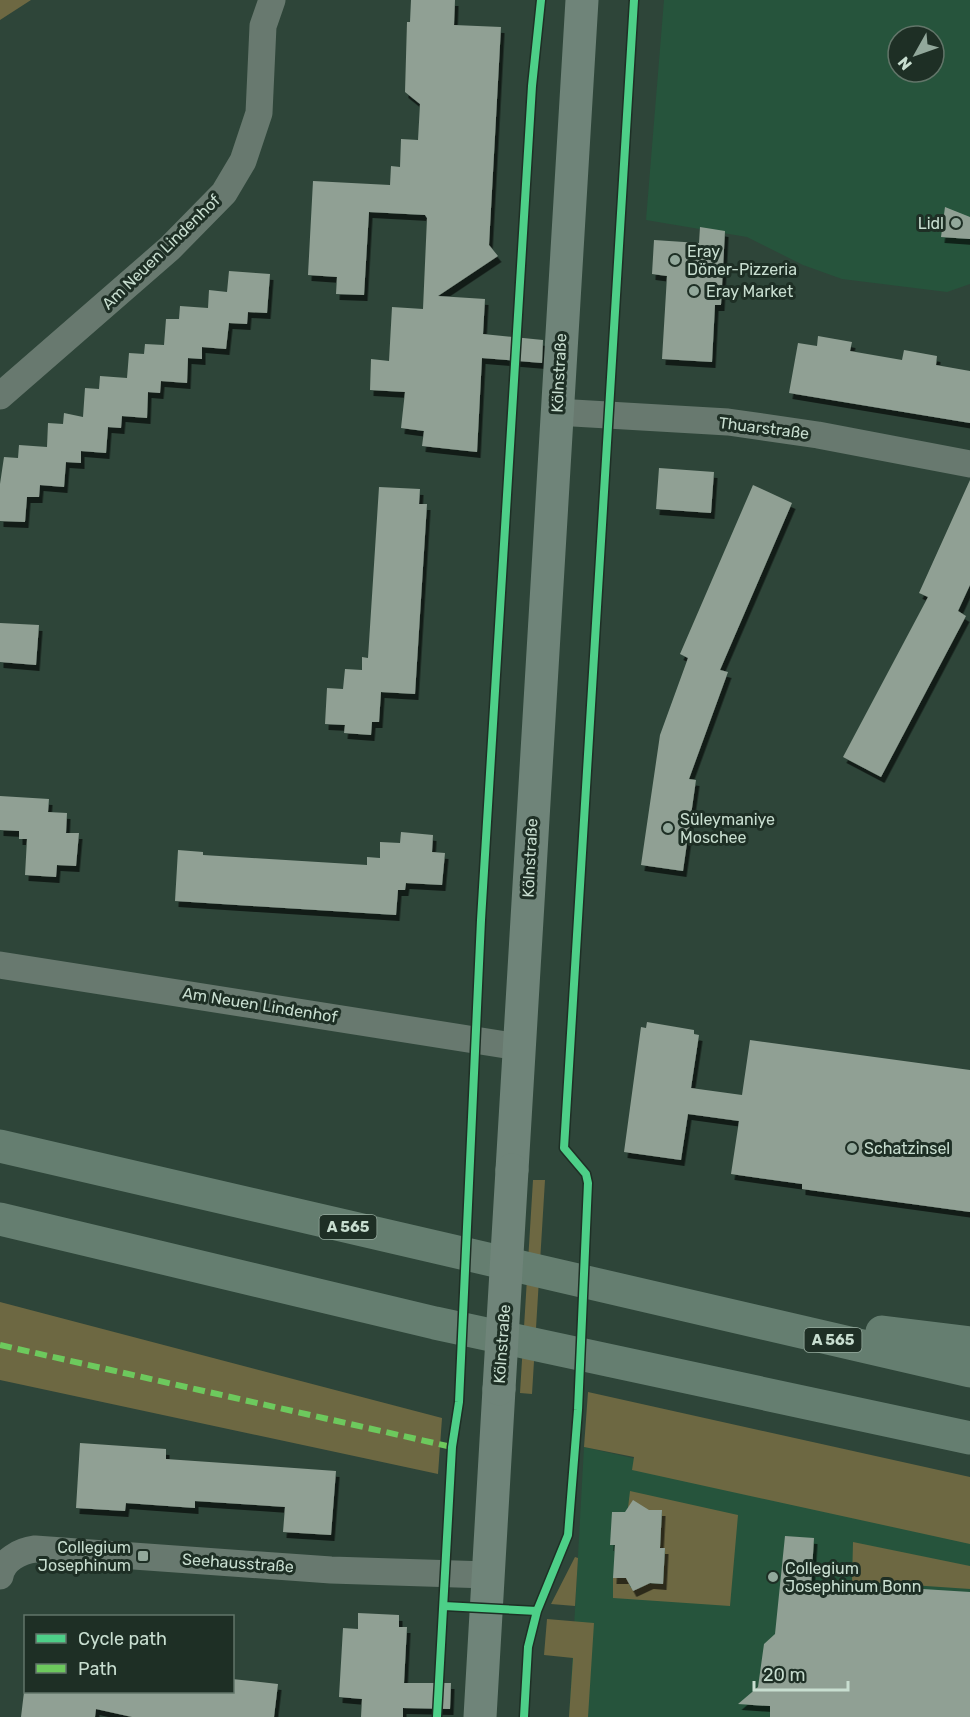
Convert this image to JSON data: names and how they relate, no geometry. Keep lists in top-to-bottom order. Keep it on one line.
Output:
{"streets":{"highway":["A 565"],"main road":["Kölnstraße"],"street":["Am Neuen Lindenhof","Thuarstraße","Seehausstraße"]},"crossings":[["Am Neuen Lindenhof","Kölnstraße"],["Kölnstraße","Thuarstraße"],["Kölnstraße","Seehausstraße"]],"places":{"other":["Lidl","Eray Döner-Pizzeria","Eray Market","Süleymaniye Moschee","Schatzinsel","Collegium Josephinum Bonn"],"transit":["Collegium Josephinum"]},"legend":["Cycle path","Path"],"scale_bar":"20 m","north":"bottom left"}
